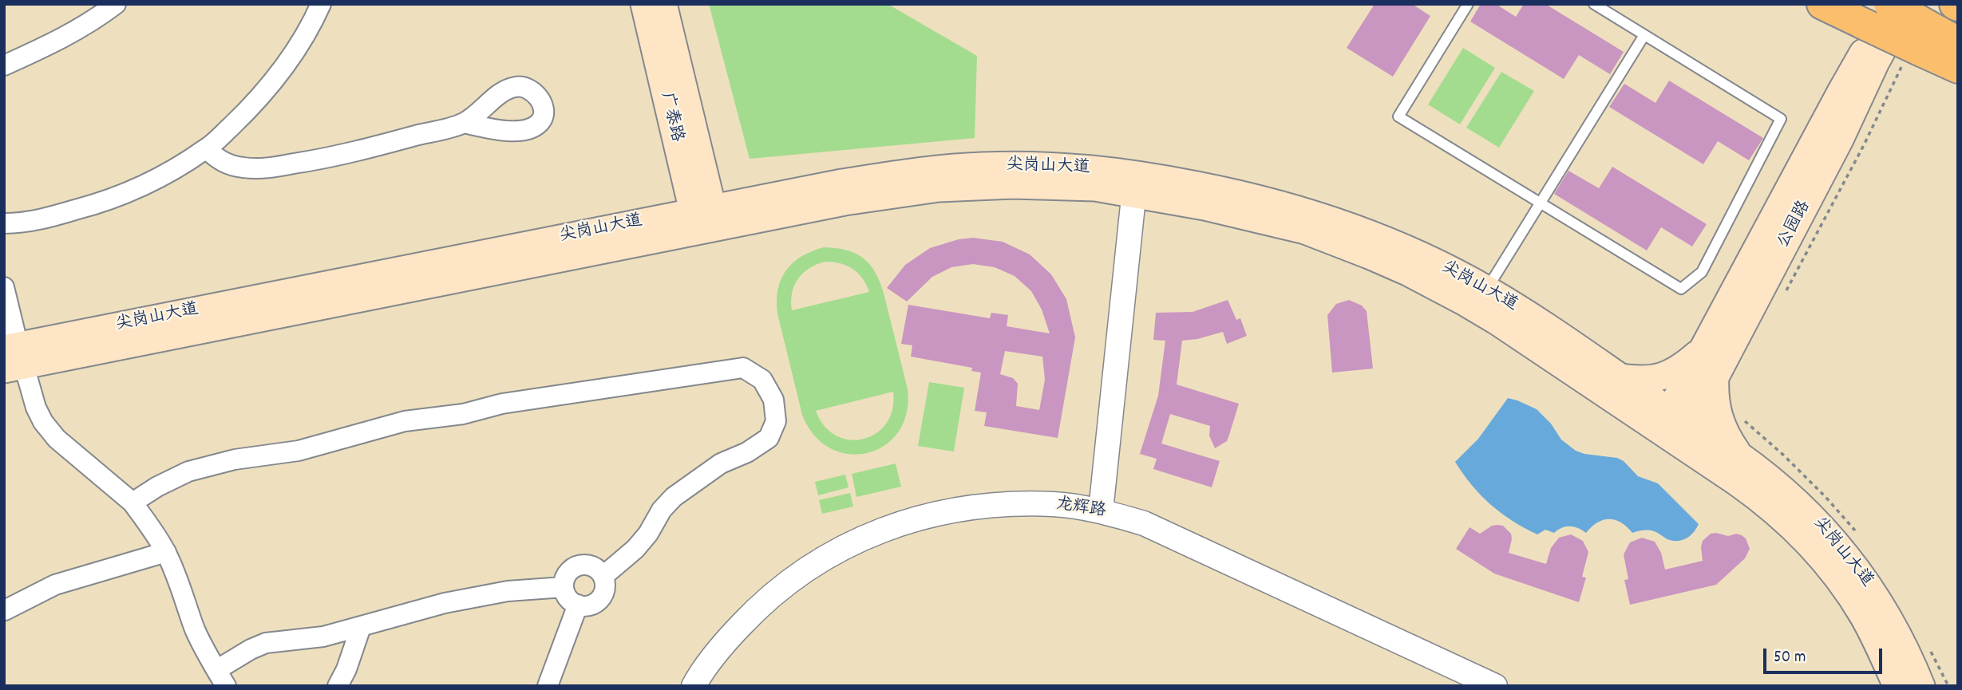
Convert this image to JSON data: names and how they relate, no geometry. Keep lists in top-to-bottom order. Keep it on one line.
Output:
{"streets":{"main road":["广泰路","尖岗山大道","公园路"],"street":["龙辉路"]},"crossings":[["广泰路","尖岗山大道"],["尖岗山大道","公园路"]],"scale_bar":"50 m"}
